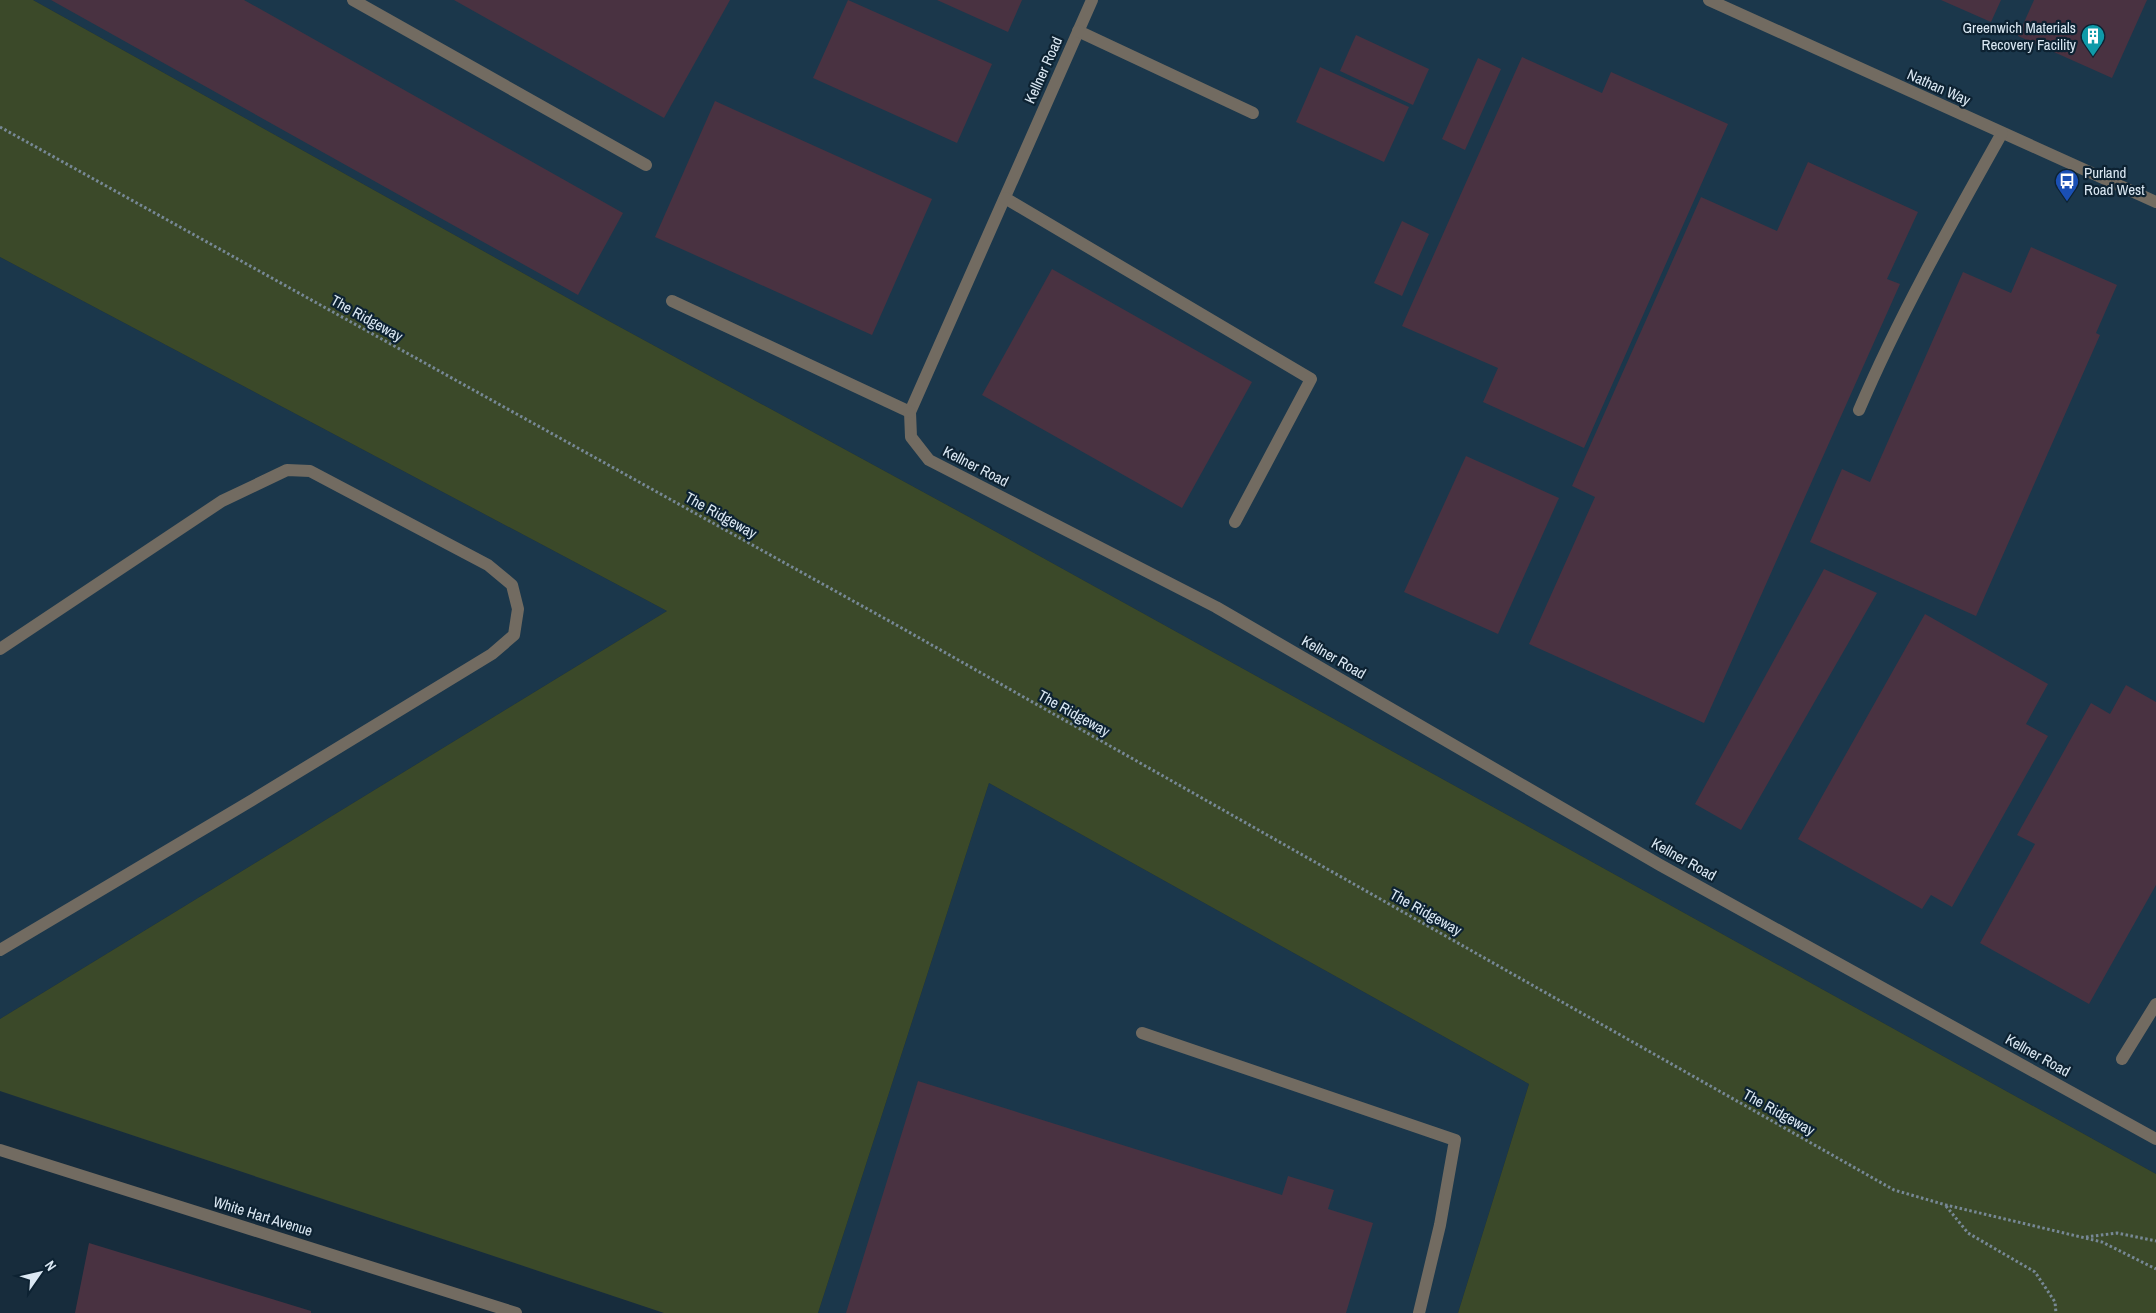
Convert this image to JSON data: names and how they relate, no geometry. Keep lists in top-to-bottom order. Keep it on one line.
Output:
{"streets":{"street":["Kellner Road","Nathan Way","White Hart Avenue"],"path":["The Ridgeway"]},"places":{"building":["Greenwich Materials Recovery Facility"],"bus stop":["Purland Road West"]},"north":"top right"}
